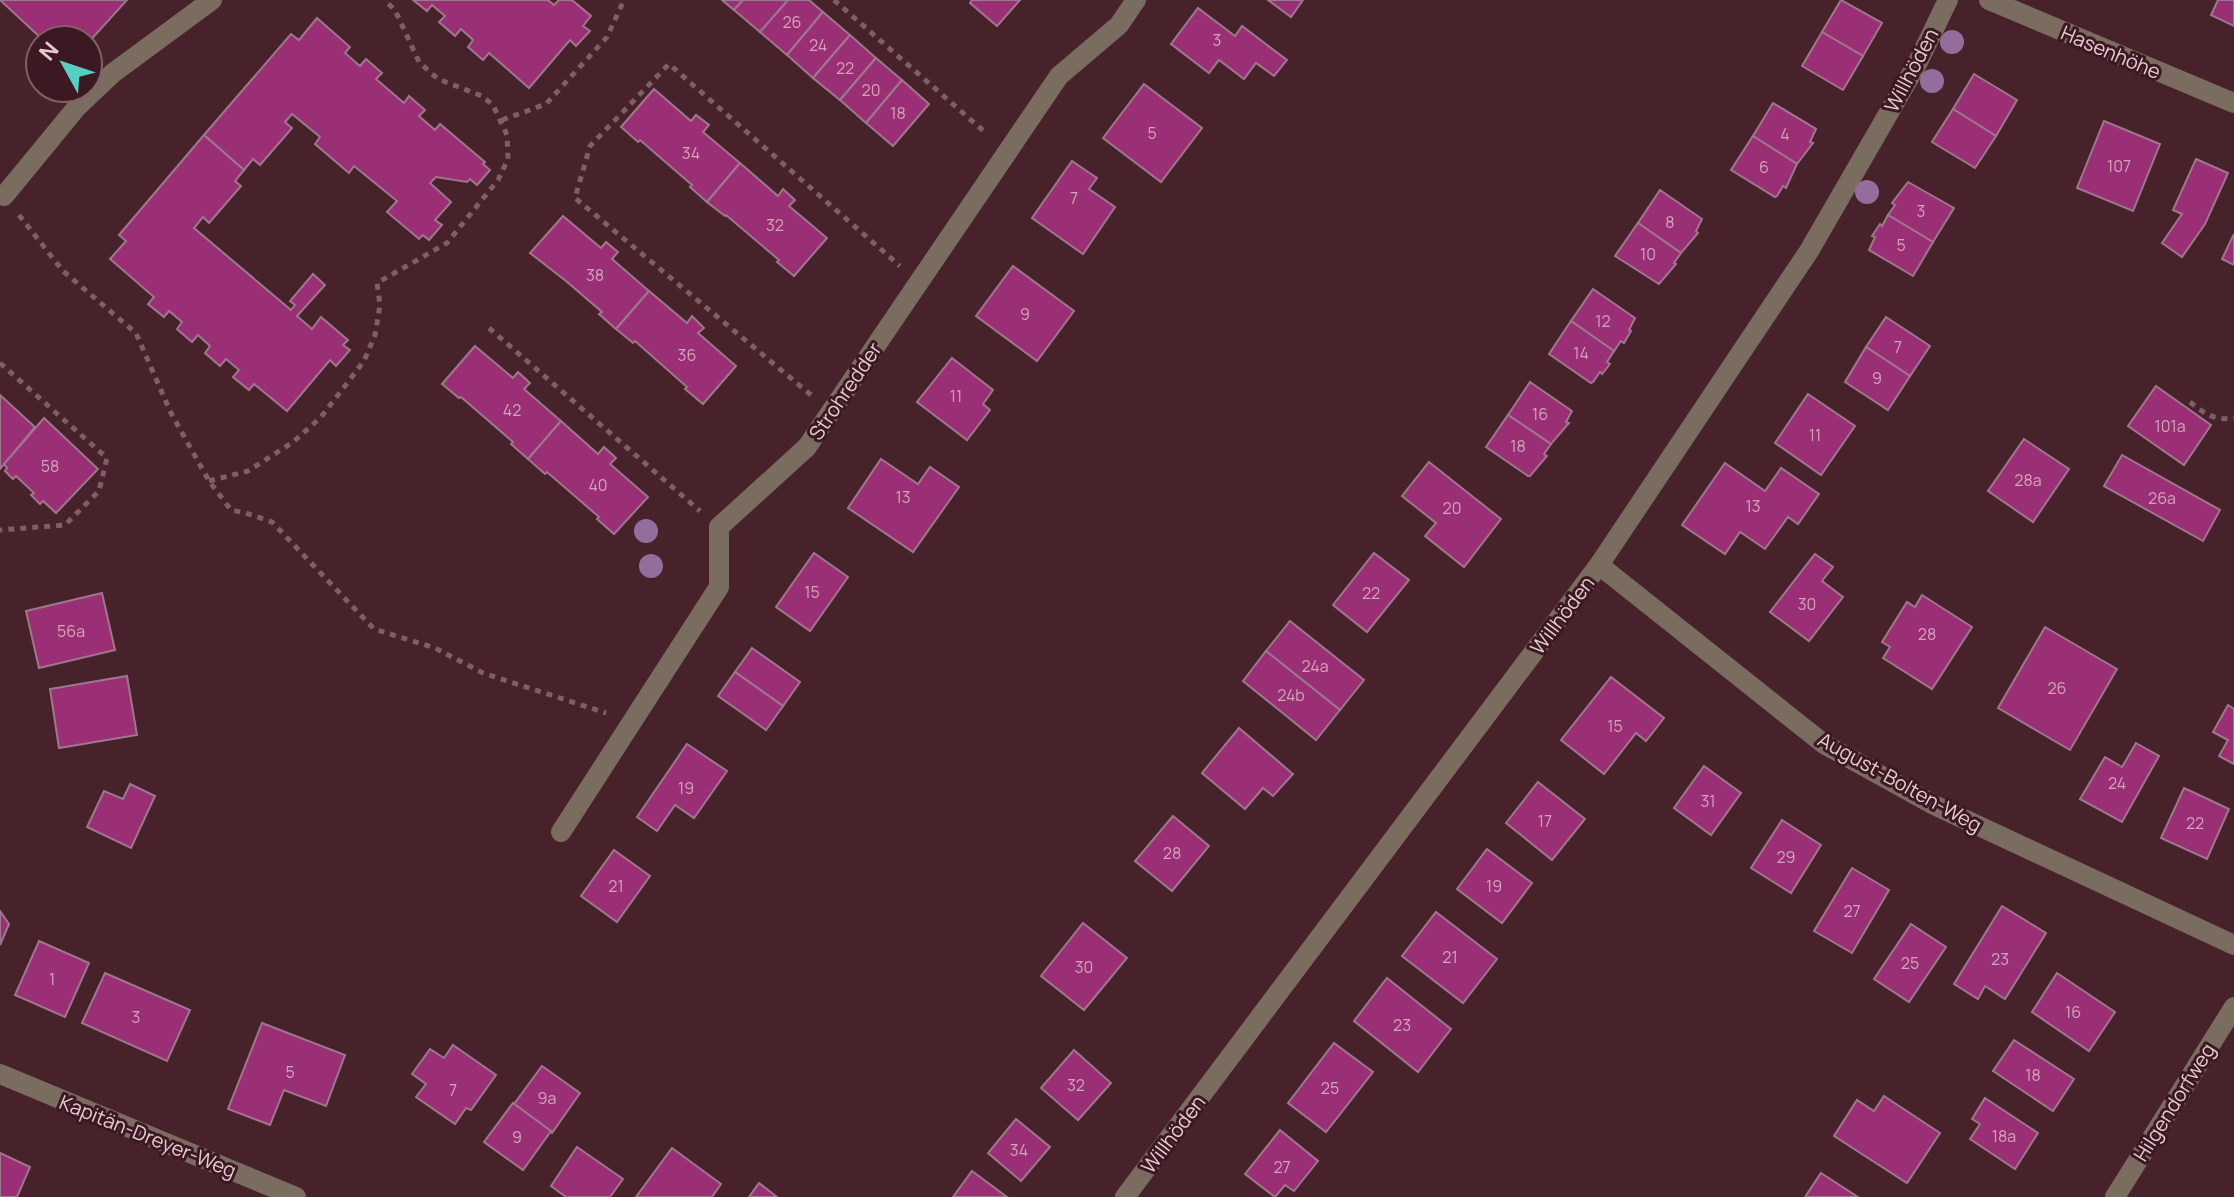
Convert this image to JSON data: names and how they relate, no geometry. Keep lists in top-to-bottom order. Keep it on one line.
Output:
{"streets":{"street":["Hasenhöhe","Willhöden","Strohredder","August-Bolten-Weg","Hilgendorfweg","Kapitän-Dreyer-Weg"]},"crossings":[["Willhöden","August-Bolten-Weg"]],"house_numbers":["26","3","24","22","20","18","5","4","34","107","6","7","3","8","32","5","10","38","9","12","7","14","36","9","11","42","16","101a","11","18","58","28a","40","13","26a","13","20","15","22","30","56a","28","24a","26","24b","15","24","19","31","17","22","28","29","21","19","27","21","23","25","30","1","16","3","23","5","18","32","25","7","9a","18a","9","34","27"],"north":"top left"}
